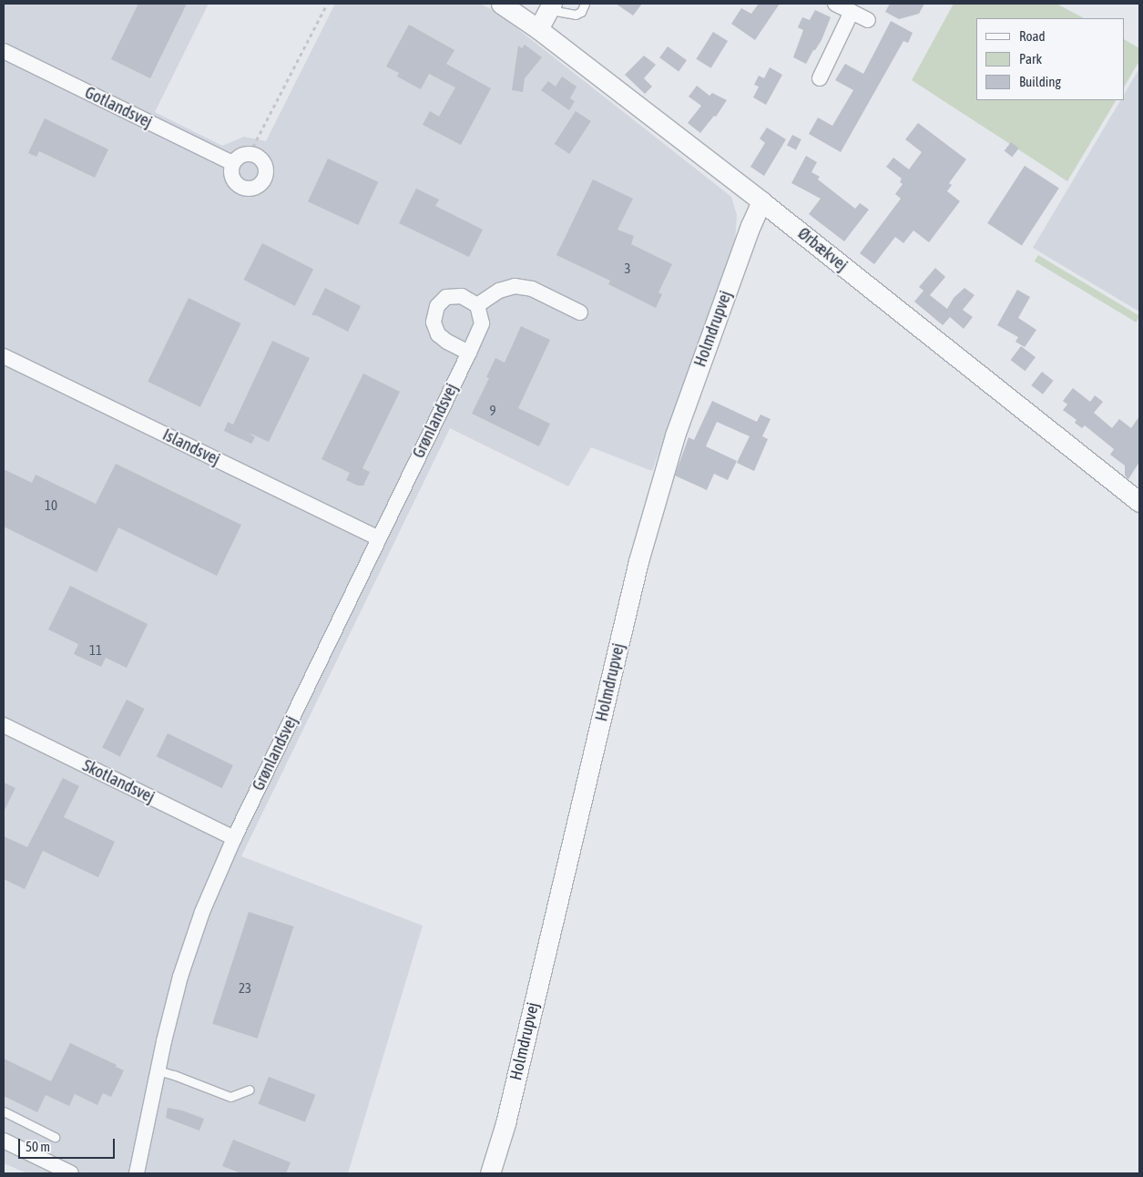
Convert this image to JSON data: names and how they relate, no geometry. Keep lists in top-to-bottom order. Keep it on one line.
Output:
{"streets":{"street":["Gotlandsvej","Ørbækvej","Holmdrupvej","Grønlandsvej","Islandsvej","Skotlandsvej"]},"crossings":[["Ørbækvej","Holmdrupvej"],["Grønlandsvej","Islandsvej"],["Grønlandsvej","Skotlandsvej"]],"house_numbers":["3","9","10","11","23"],"legend":["Road","Park","Building"],"scale_bar":"50 m"}
